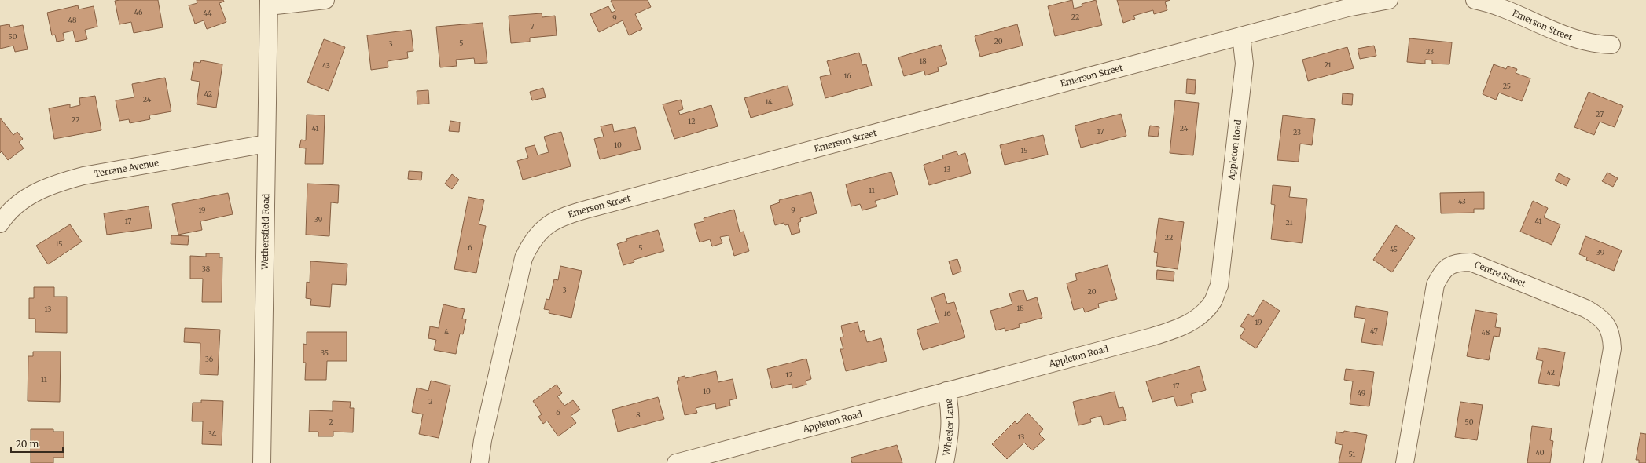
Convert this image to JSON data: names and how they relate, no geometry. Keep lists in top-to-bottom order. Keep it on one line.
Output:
{"streets":{"street":["Emerson Street","Appleton Road","Terrane Avenue","Wethersfield Road","Centre Street","Wheeler Lane"]},"crossings":[["Emerson Street","Appleton Road"],["Appleton Road","Wheeler Lane"],["Terrane Avenue","Wethersfield Road"]],"house_numbers":["46","44","22","9","48","7","50","20","5","3","23","18","21","43","16","25","42","24","14","27","22","12","41","24","17","23","10","15","13","11","43","19","9","39","17","41","21","22","15","6","5","45","39","38","3","20","18","13","16","19","47","4","48","35","36","42","12","11","17","10","49","2","6","8","2","50","34","13","40","51"],"scale_bar":"20 m"}
